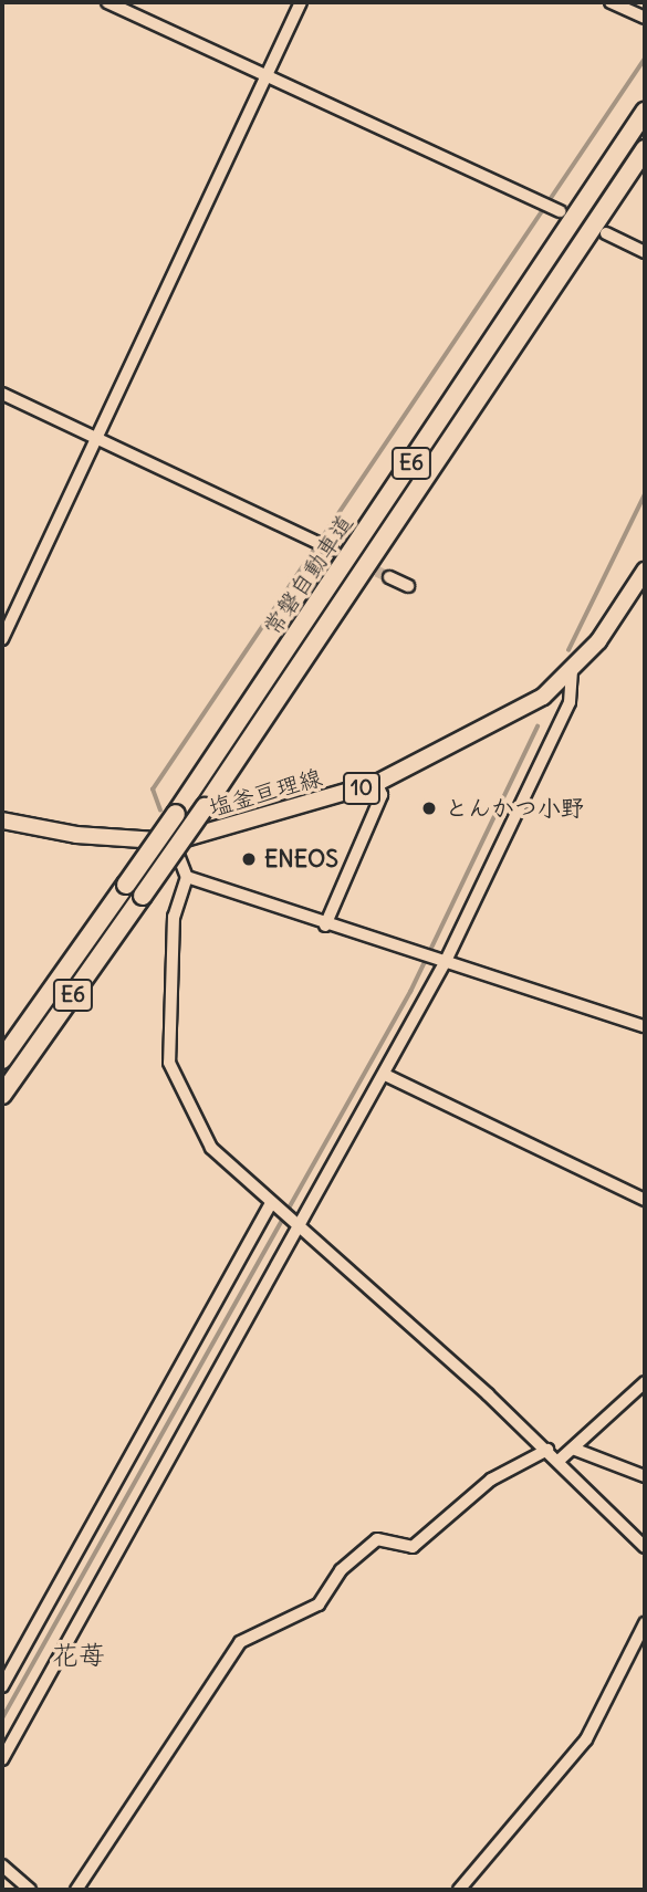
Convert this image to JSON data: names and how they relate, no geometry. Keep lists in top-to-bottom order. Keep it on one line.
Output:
{"streets":{"highway":["E6","常磐自動車道"],"main road":["10","塩釜亘理線"]},"districts":["花苺"],"places":["とんかつ小野","ENEOS"]}
